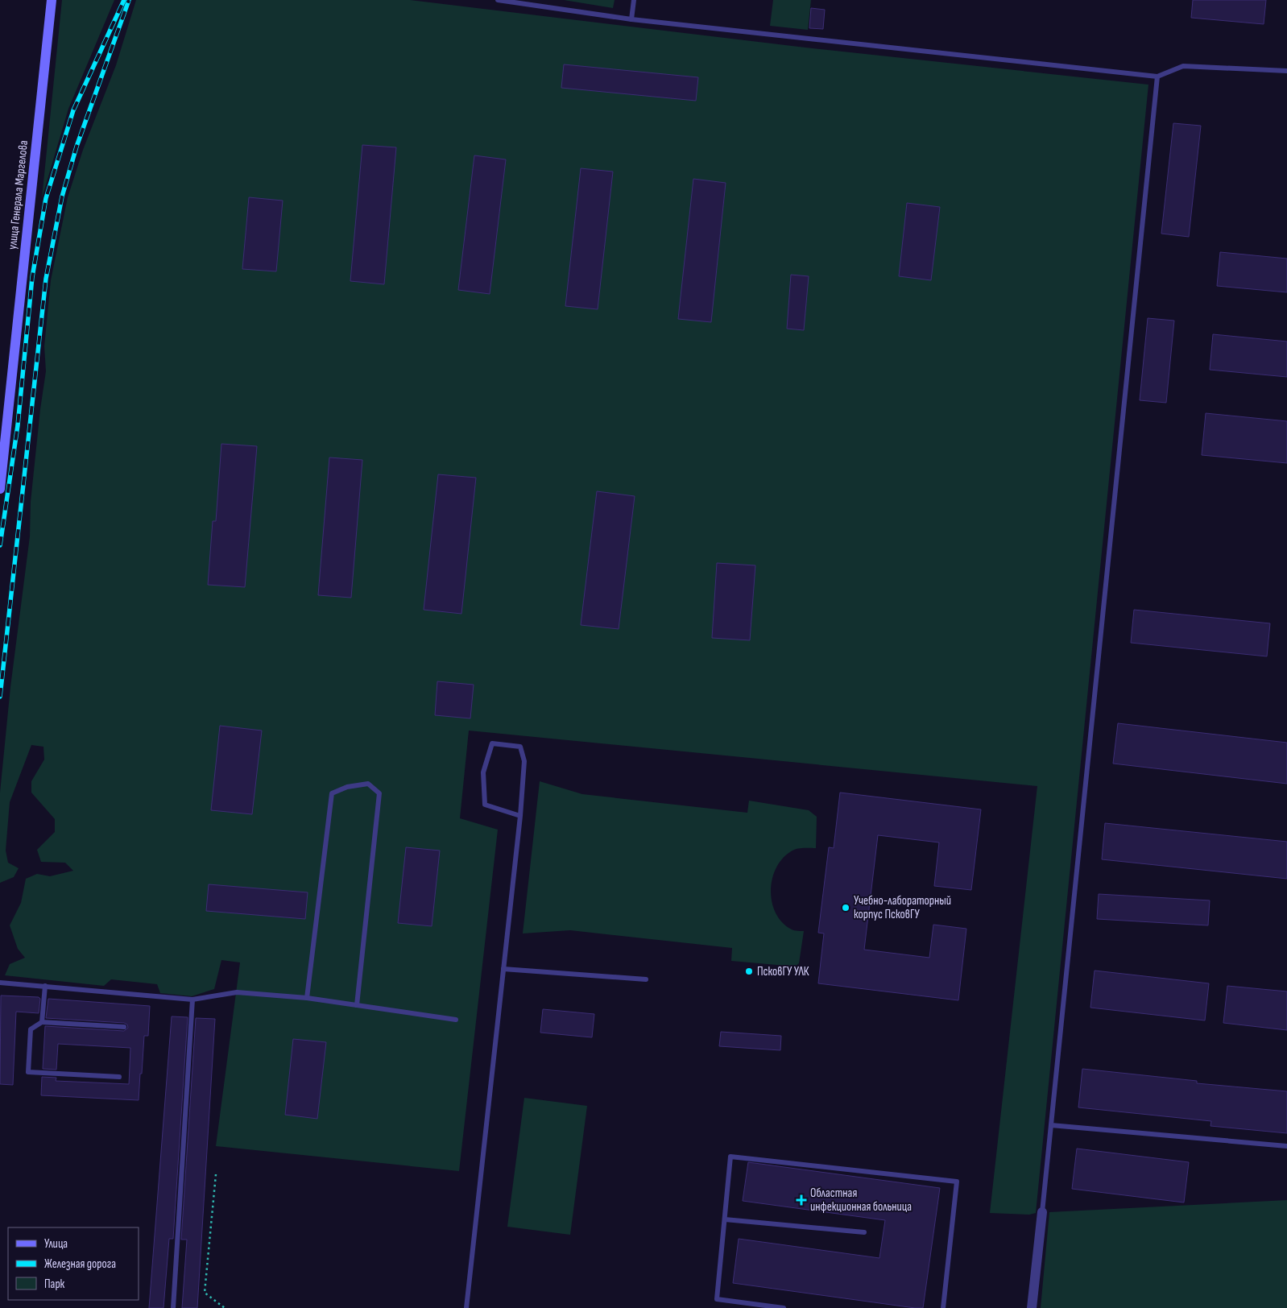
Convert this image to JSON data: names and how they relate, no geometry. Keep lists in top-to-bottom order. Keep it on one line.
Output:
{"streets":{"main road":["улица Генерала Маргелова"]},"places":{"other":["Учебно-лабораторный корпус ПсковГУ","ПсковГУ УЛК"],"health":["Областная инфекционная больница"]},"legend":["Улица","Железная дорога","Парк"]}
